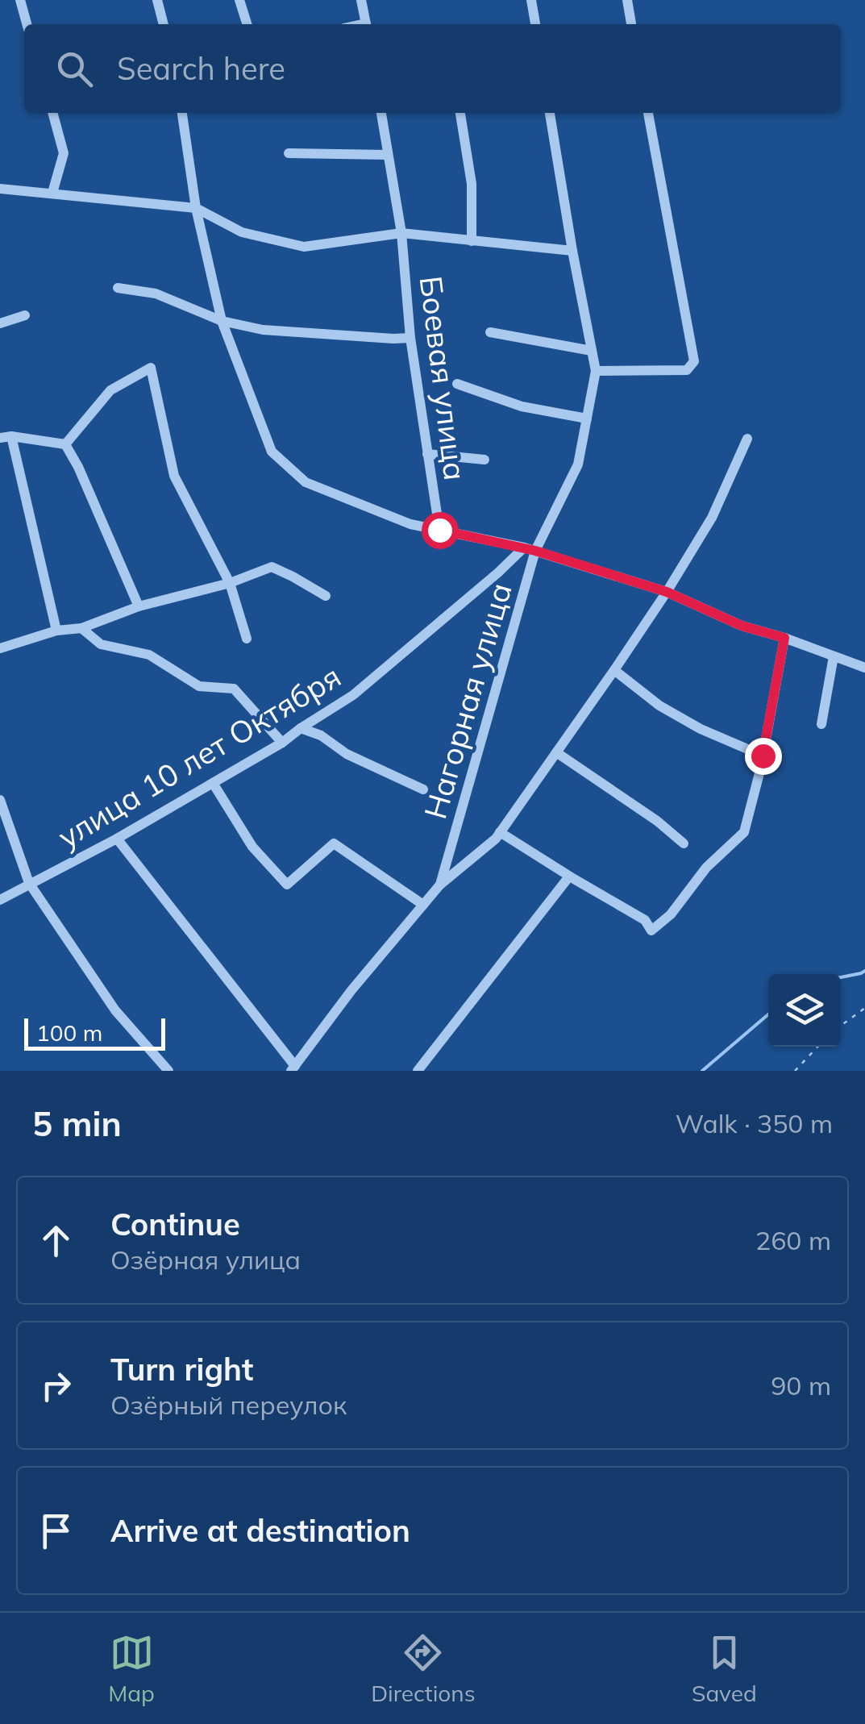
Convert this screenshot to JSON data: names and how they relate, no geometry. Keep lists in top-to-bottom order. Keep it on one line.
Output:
{"streets":{"street":["Боевая улица","Нагорная улица","улица 10 лет Октября"]},"crossings":[["Нагорная улица","улица 10 лет Октября"]],"scale_bar":"100 m","page":{"search":"Search here","scale":"100 m","heading":["5 min","Walk · 350 m"],"list":[["Continue","Озёрная улица","260 m"],["Turn right","Озёрный переулок","90 m"],"Arrive at destination"],"nav":["Map","Directions","Saved"]}}
